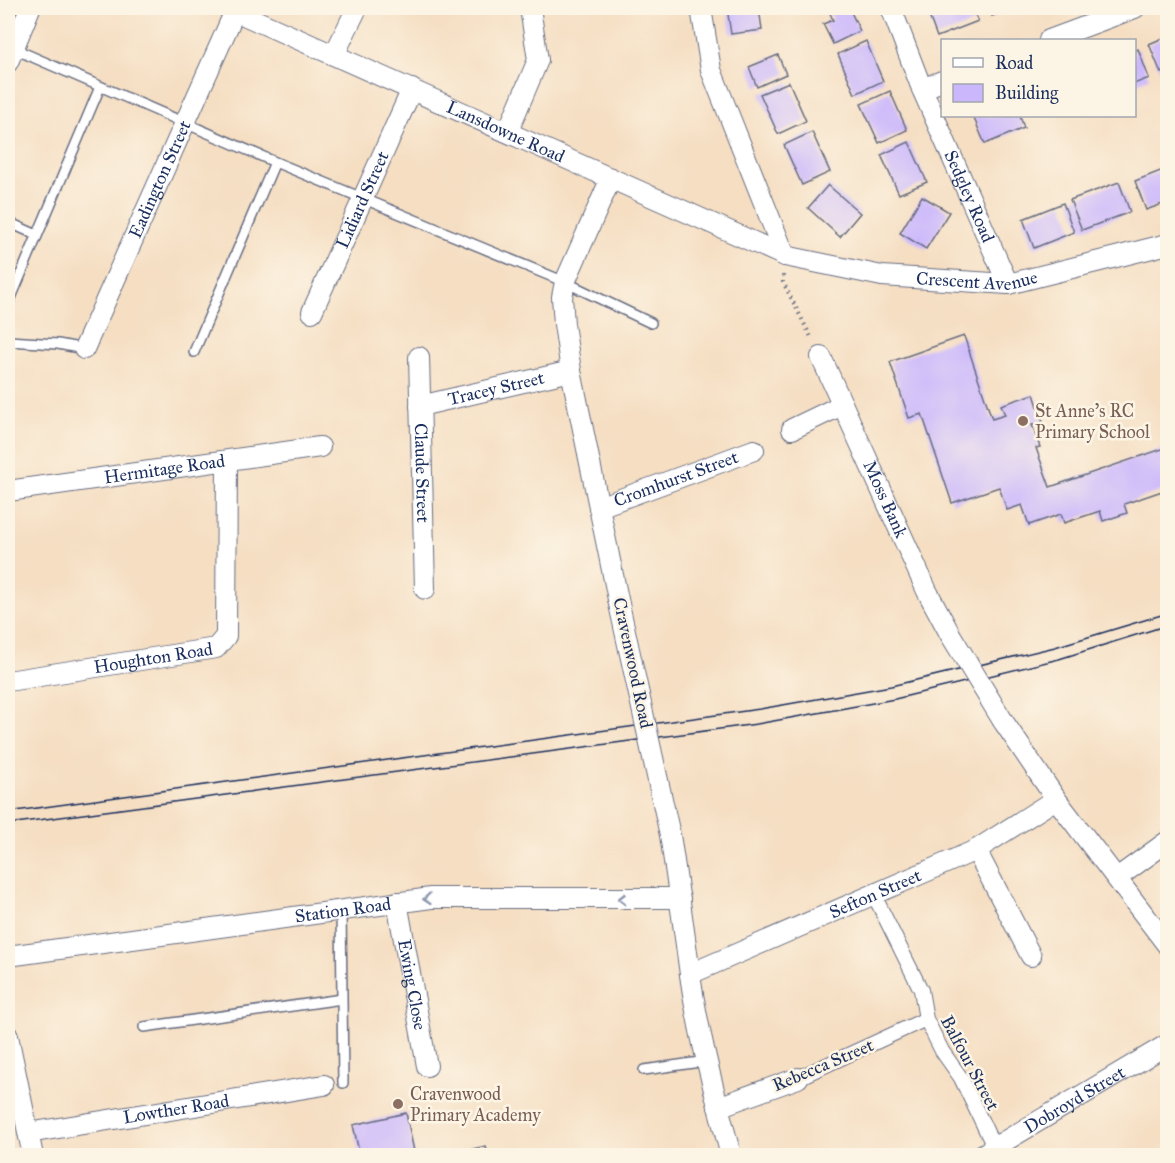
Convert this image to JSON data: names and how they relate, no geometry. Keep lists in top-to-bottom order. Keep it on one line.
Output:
{"streets":{"street":["Lansdowne Road","Eadington Street","Sedgley Road","Lidiard Street","Crescent Avenue","Tracey Street","Hermitage Road","Claude Street","Cromhurst Street","Moss Bank","Houghton Road","Cravenwood Road","Sefton Street","Station Road","Ewing Close","Balfour Street","Rebecca Street","Dobroyd Street","Lowther Road"]},"crossings":[["Lansdowne Road","Eadington Street"],["Lansdowne Road","Lidiard Street"],["Lansdowne Road","Crescent Avenue"],["Lansdowne Road","Cravenwood Road"],["Sedgley Road","Crescent Avenue"],["Tracey Street","Claude Street"],["Tracey Street","Cravenwood Road"],["Hermitage Road","Houghton Road"],["Cromhurst Street","Cravenwood Road"],["Moss Bank","Sefton Street"],["Cravenwood Road","Sefton Street"],["Cravenwood Road","Station Road"],["Cravenwood Road","Rebecca Street"],["Sefton Street","Balfour Street"],["Station Road","Ewing Close"],["Balfour Street","Rebecca Street"],["Balfour Street","Dobroyd Street"]],"one_way":["Station Road"],"places":["St Anne's RC Primary School","Cravenwood Primary Academy"],"legend":["Road","Building"]}
